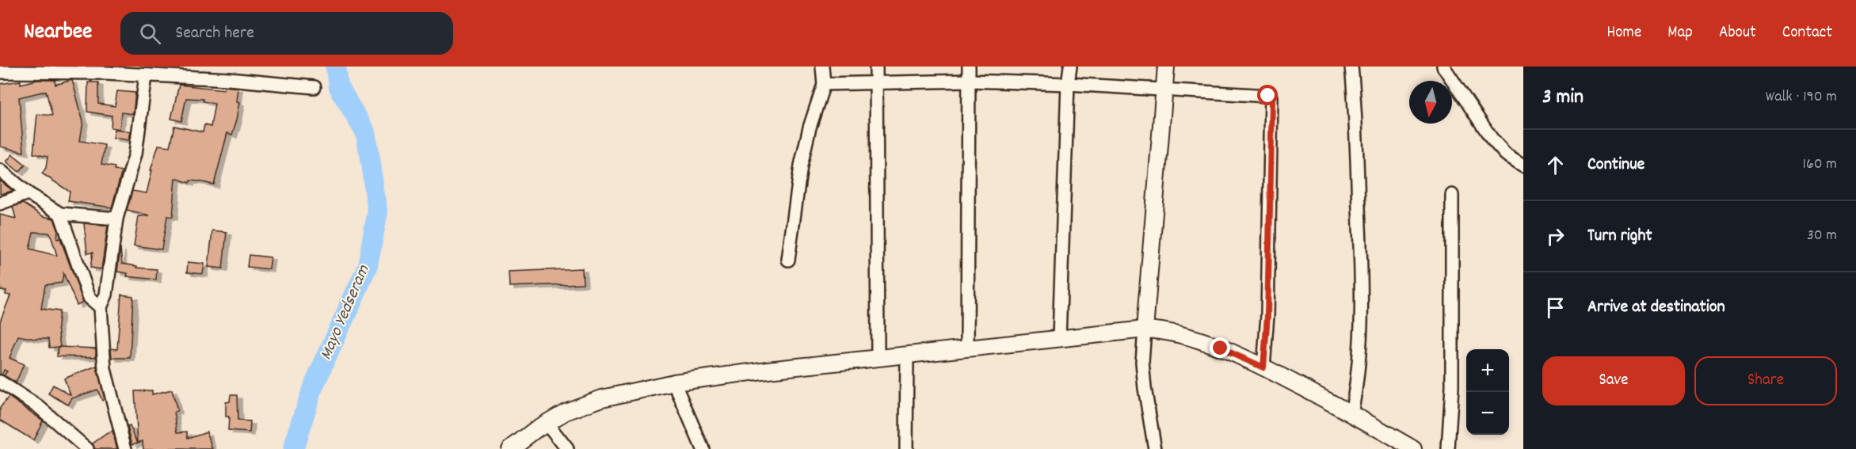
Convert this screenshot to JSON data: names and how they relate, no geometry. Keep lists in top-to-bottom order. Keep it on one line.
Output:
{"water":["Mayo Yedseram"],"north":"bottom","page":{"header":"Nearbee","search":"Search here","nav":["Home","Map","About","Contact"],"heading":["3 min","Walk · 190 m"],"list":[["Continue","160 m"],["Turn right","30 m"],"Arrive at destination"],"buttons":["Save","Share"],"map_buttons":["+","−"]}}
